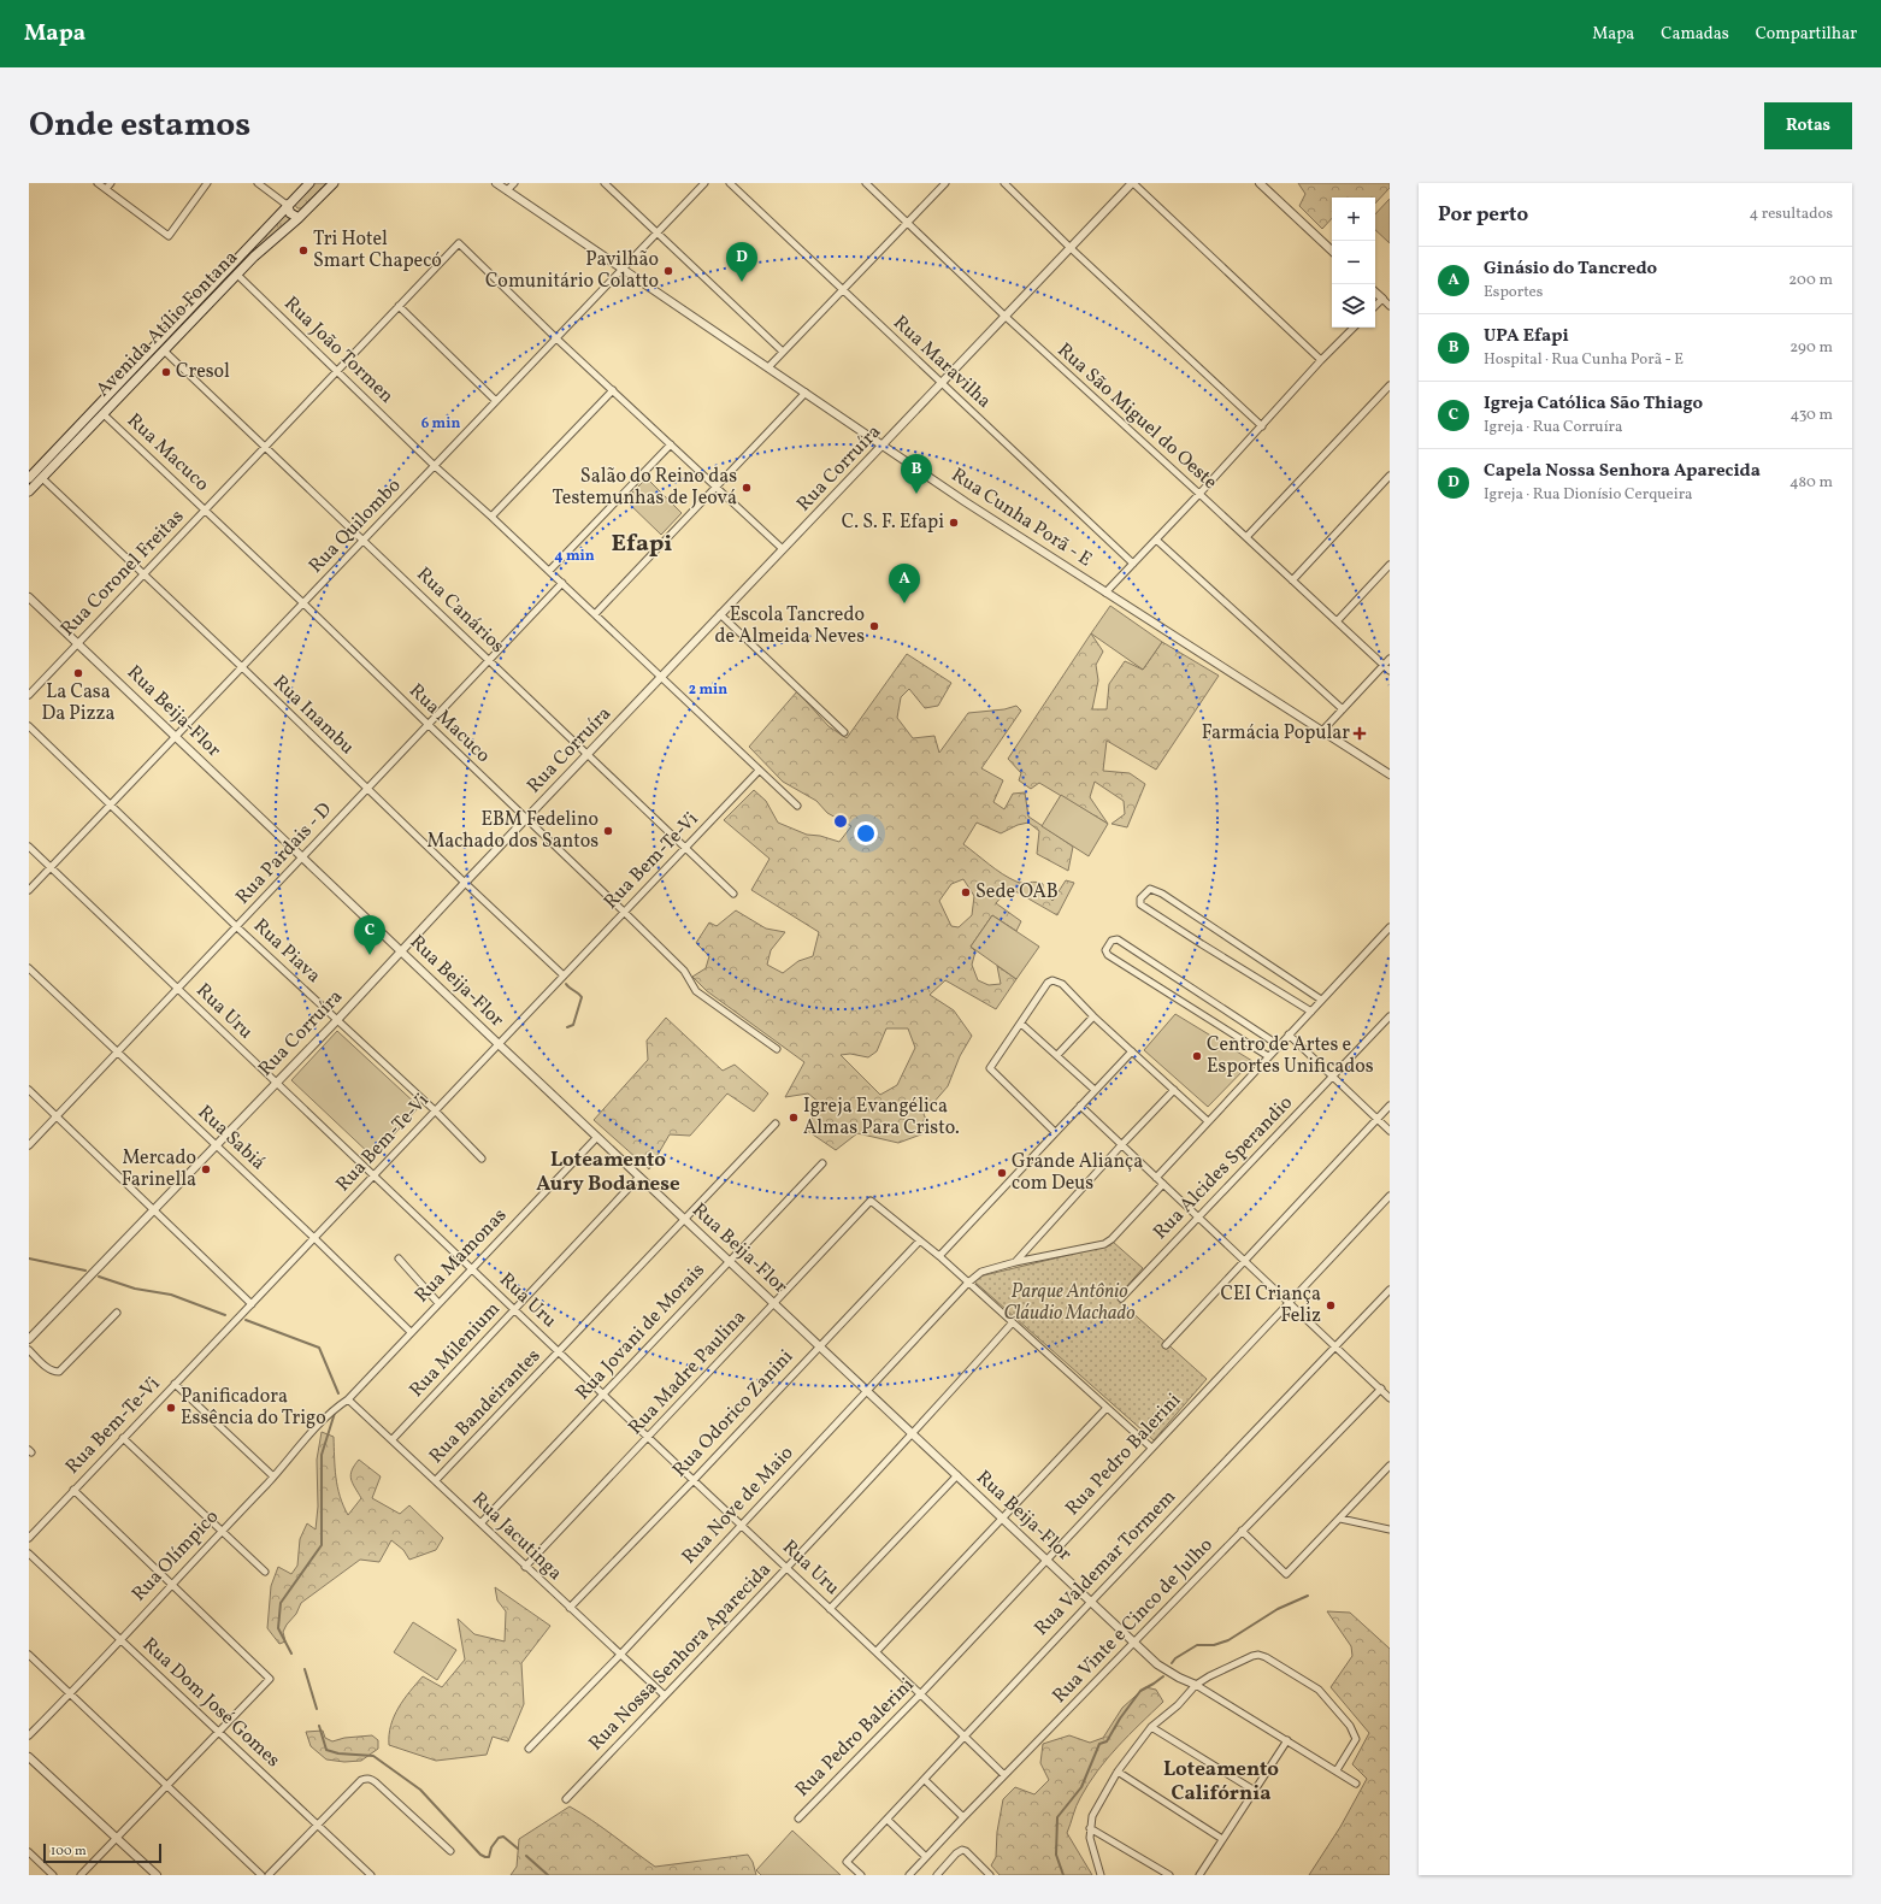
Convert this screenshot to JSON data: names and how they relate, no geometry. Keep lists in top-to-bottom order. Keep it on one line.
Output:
{"streets":{"main road":["Avenida Atílio Fontana"],"street":["Rua João Tormen","Rua Maravilha","Rua São Miguel do Oeste","Rua Macuco","Rua Corruíra","Rua Cunha Porã - E","Rua Quilombo","Rua Coronel Freitas","Rua Canários","Rua Beija-Flor","Rua Inambu","Rua Pardais - D","Rua Bem-Te-Vi","Rua Piava","Rua Uru","Rua Sabiá","Rua Alcides Sperandio","Rua Mamonas","Rua Jovani de Morais","Rua Milenium","Rua Madre Paulina","Rua Bandeirantes","Rua Odorico Zanini","Rua Pedro Balerini","Rua Nove de Maio","Rua Jacutinga","Rua Olímpico","Rua Valdemar Tormem","Rua Vinte e Cinco de Julho","Rua Nossa Senhora Aparecida","Rua Dom José Gomes"]},"crossings":[["Avenida Atílio Fontana","Rua João Tormen"],["Avenida Atílio Fontana","Rua Macuco"],["Avenida Atílio Fontana","Rua Canários"],["Avenida Atílio Fontana","Rua Inambu"],["Rua João Tormen","Rua Corruíra"],["Rua João Tormen","Rua Quilombo"],["Rua João Tormen","Rua Coronel Freitas"],["Rua João Tormen","Rua Pardais - D"],["Rua João Tormen","Rua Bem-Te-Vi"],["Rua Maravilha","Rua Corruíra"],["Rua São Miguel do Oeste","Rua Corruíra"],["Rua Macuco","Rua Corruíra"],["Rua Macuco","Rua Quilombo"],["Rua Macuco","Rua Coronel Freitas"],["Rua Macuco","Rua Pardais - D"],["Rua Macuco","Rua Bem-Te-Vi"],["Rua Corruíra","Rua Cunha Porã - E"],["Rua Corruíra","Rua Canários"],["Rua Corruíra","Rua Beija-Flor"],["Rua Corruíra","Rua Inambu"],["Rua Corruíra","Rua Piava"],["Rua Corruíra","Rua Uru"],["Rua Corruíra","Rua Sabiá"],["Rua Cunha Porã - E","Rua Quilombo"],["Rua Quilombo","Rua Coronel Freitas"],["Rua Quilombo","Rua Canários"],["Rua Quilombo","Rua Beija-Flor"],["Rua Quilombo","Rua Inambu"],["Rua Quilombo","Rua Piava"],["Rua Quilombo","Rua Uru"],["Rua Coronel Freitas","Rua Canários"],["Rua Coronel Freitas","Rua Beija-Flor"],["Rua Coronel Freitas","Rua Inambu"],["Rua Canários","Rua Pardais - D"],["Rua Canários","Rua Bem-Te-Vi"],["Rua Beija-Flor","Rua Pardais - D"],["Rua Beija-Flor","Rua Bem-Te-Vi"],["Rua Beija-Flor","Rua Mamonas"],["Rua Beija-Flor","Rua Jovani de Morais"],["Rua Beija-Flor","Rua Milenium"],["Rua Beija-Flor","Rua Madre Paulina"],["Rua Beija-Flor","Rua Bandeirantes"],["Rua Beija-Flor","Rua Odorico Zanini"],["Rua Beija-Flor","Rua Pedro Balerini"],["Rua Beija-Flor","Rua Nove de Maio"],["Rua Beija-Flor","Rua Valdemar Tormem"],["Rua Beija-Flor","Rua Vinte e Cinco de Julho"],["Rua Beija-Flor","Rua Nossa Senhora Aparecida"],["Rua Inambu","Rua Pardais - D"],["Rua Inambu","Rua Bem-Te-Vi"],["Rua Pardais - D","Rua Piava"],["Rua Pardais - D","Rua Uru"],["Rua Pardais - D","Rua Sabiá"],["Rua Bem-Te-Vi","Rua Piava"],["Rua Bem-Te-Vi","Rua Uru"],["Rua Bem-Te-Vi","Rua Sabiá"],["Rua Uru","Rua Mamonas"],["Rua Uru","Rua Jovani de Morais"],["Rua Uru","Rua Milenium"],["Rua Uru","Rua Madre Paulina"],["Rua Uru","Rua Bandeirantes"],["Rua Uru","Rua Odorico Zanini"],["Rua Uru","Rua Pedro Balerini"],["Rua Uru","Rua Nove de Maio"],["Rua Uru","Rua Valdemar Tormem"],["Rua Uru","Rua Vinte e Cinco de Julho"],["Rua Uru","Rua Nossa Senhora Aparecida"],["Rua Sabiá","Rua Mamonas"],["Rua Mamonas","Rua Jacutinga"],["Rua Mamonas","Rua Olímpico"],["Rua Jovani de Morais","Rua Jacutinga"],["Rua Milenium","Rua Jacutinga"],["Rua Madre Paulina","Rua Odorico Zanini"],["Rua Madre Paulina","Rua Jacutinga"],["Rua Bandeirantes","Rua Jacutinga"],["Rua Odorico Zanini","Rua Jacutinga"],["Rua Nove de Maio","Rua Jacutinga"],["Rua Jacutinga","Rua Olímpico"],["Rua Jacutinga","Rua Nossa Senhora Aparecida"],["Rua Olímpico","Rua Dom José Gomes"]],"districts":["Efapi","Loteamento Aury Bodanese","Loteamento Califórnia"],"parks":["Parque Antônio Cláudio Machado"],"places":{"other":["Tri Hotel Smart Chapecó","Pavilhão Comunitário Colatto","Cresol","Salão do Reino das Testemunhas de Jeová","C. S. F. Efapi","Escola Tancredo de Almeida Neves","La Casa Da Pizza","EBM Fedelino Machado dos Santos","Sede OAB","Centro de Artes e Esportes Unificados","Igreja Evangélica Almas Para Cristo.","Mercado Farinella","Grande Aliança com Deus","CEI Criança Feliz","Panificadora Essência do Trigo"],"health":["Farmácia Popular"]},"scale_bar":"100 m","page":{"header":"Mapa","nav":["Mapa","Camadas","Compartilhar"],"title":"Onde estamos","buttons":"Rotas","heading":["Por perto","4 resultados"],"map_buttons":["+","−"],"pins":["D","B","A","C"],"list":[{"mark":"A","name":"Ginásio do Tancredo","note":"Esportes","value":"200 m"},{"mark":"B","name":"UPA Efapi","note":"Hospital · Rua Cunha Porã - E","value":"290 m"},{"mark":"C","name":"Igreja Católica São Thiago","note":"Igreja · Rua Corruíra","value":"430 m"},{"mark":"D","name":"Capela Nossa Senhora Aparecida","note":"Igreja · Rua Dionísio Cerqueira","value":"480 m"}],"scale":"100 m"},"rings":["6 min","4 min","2 min"]}
